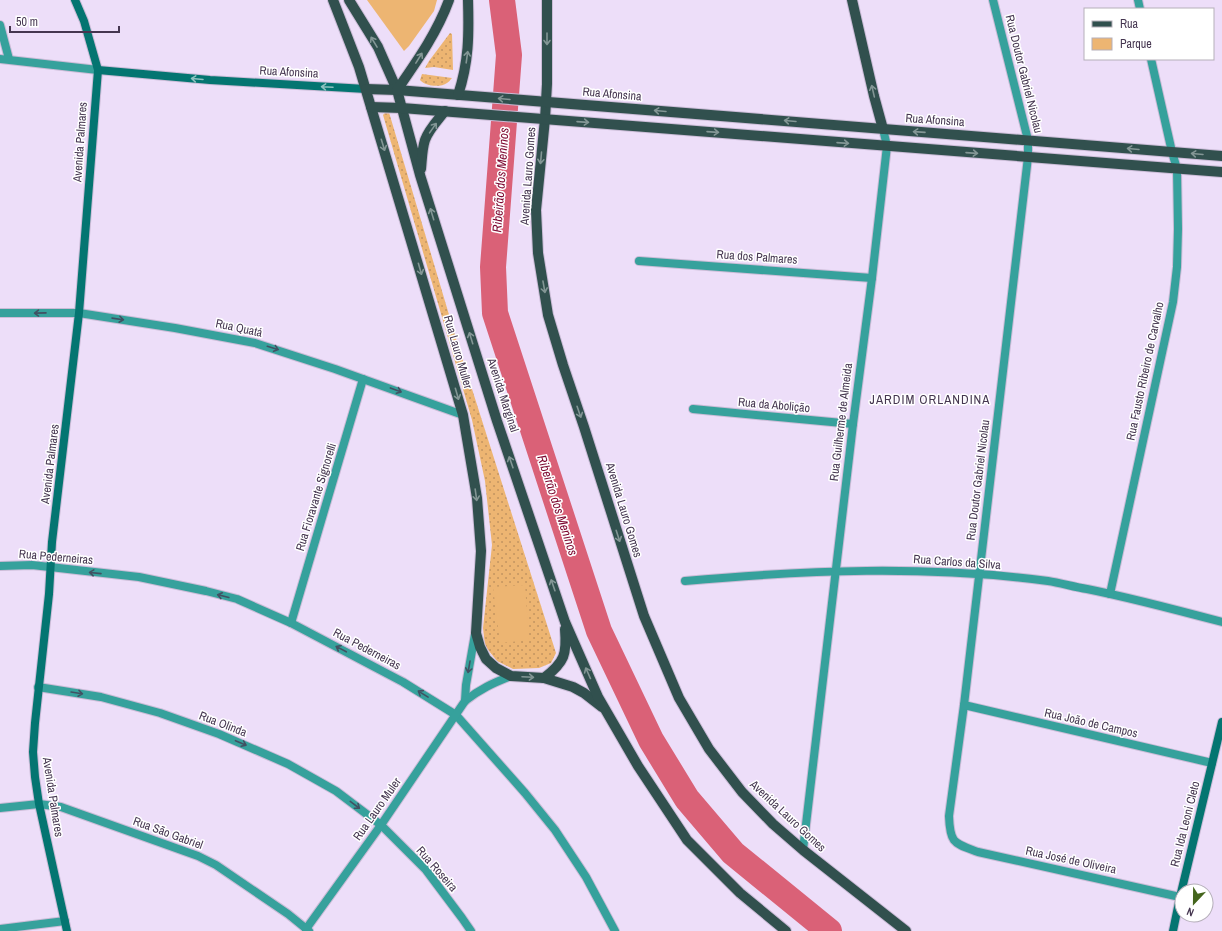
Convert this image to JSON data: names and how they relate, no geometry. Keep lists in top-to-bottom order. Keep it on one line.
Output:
{"streets":{"main road":["Rua Afonsina","Avenida Lauro Gomes","Rua Lauro Muller","Avenida Marginal","Rua Guilherme de Almeida"],"street":["Rua Doutor Gabriel Nicolau","Avenida Palmares","Rua dos Palmares","Rua Quatá","Rua Fausto Ribeiro de Carvalho","Rua da Abolição","Rua Fioravante Signorelli","Rua Pederneiras","Rua Carlos da Silva","Rua João de Campos","Rua Olinda","Rua Lauro Muler","Rua Ida Leoni Cleto","Rua São Gabriel","Rua José de Oliveira","Rua Roseira"]},"crossings":[["Rua Afonsina","Rua Doutor Gabriel Nicolau"],["Rua Afonsina","Avenida Palmares"],["Rua Afonsina","Avenida Lauro Gomes"],["Rua Afonsina","Rua Lauro Muller"],["Rua Afonsina","Rua Fausto Ribeiro de Carvalho"],["Rua Afonsina","Avenida Marginal"],["Rua Afonsina","Rua Guilherme de Almeida"],["Rua Doutor Gabriel Nicolau","Rua Carlos da Silva"],["Rua Doutor Gabriel Nicolau","Rua João de Campos"],["Rua Doutor Gabriel Nicolau","Rua José de Oliveira"],["Avenida Palmares","Rua Quatá"],["Avenida Palmares","Rua Pederneiras"],["Avenida Palmares","Rua Olinda"],["Avenida Palmares","Rua São Gabriel"],["Avenida Lauro Gomes","Rua Guilherme de Almeida"],["Rua dos Palmares","Rua Guilherme de Almeida"],["Rua Quatá","Rua Lauro Muller"],["Rua Quatá","Rua Fioravante Signorelli"],["Rua Lauro Muller","Avenida Marginal"],["Rua Lauro Muller","Rua Lauro Muler"],["Rua Fausto Ribeiro de Carvalho","Rua Carlos da Silva"],["Rua da Abolição","Rua Guilherme de Almeida"],["Rua Guilherme de Almeida","Rua Carlos da Silva"],["Rua Fioravante Signorelli","Rua Pederneiras"],["Rua Pederneiras","Rua Lauro Muler"],["Rua João de Campos","Rua Ida Leoni Cleto"],["Rua Olinda","Rua Lauro Muler"],["Rua Olinda","Rua Roseira"],["Rua Lauro Muler","Rua São Gabriel"],["Rua Lauro Muler","Rua Roseira"]],"one_way":["Rua Afonsina","Rua Lauro Muller","Avenida Marginal","Rua Pederneiras","Rua Olinda"],"districts":["JARDIM ORLANDINA"],"water":["Ribeirão dos Meninos"],"legend":["Rua","Parque"],"scale_bar":"50 m","north":"bottom"}
